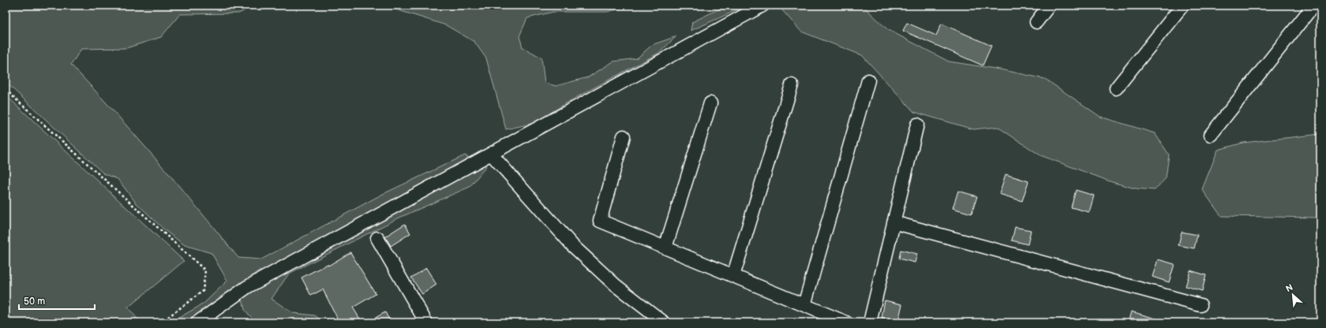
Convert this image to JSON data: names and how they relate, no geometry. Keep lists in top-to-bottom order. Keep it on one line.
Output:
{"scale_bar":"50 m","north":"top left"}
